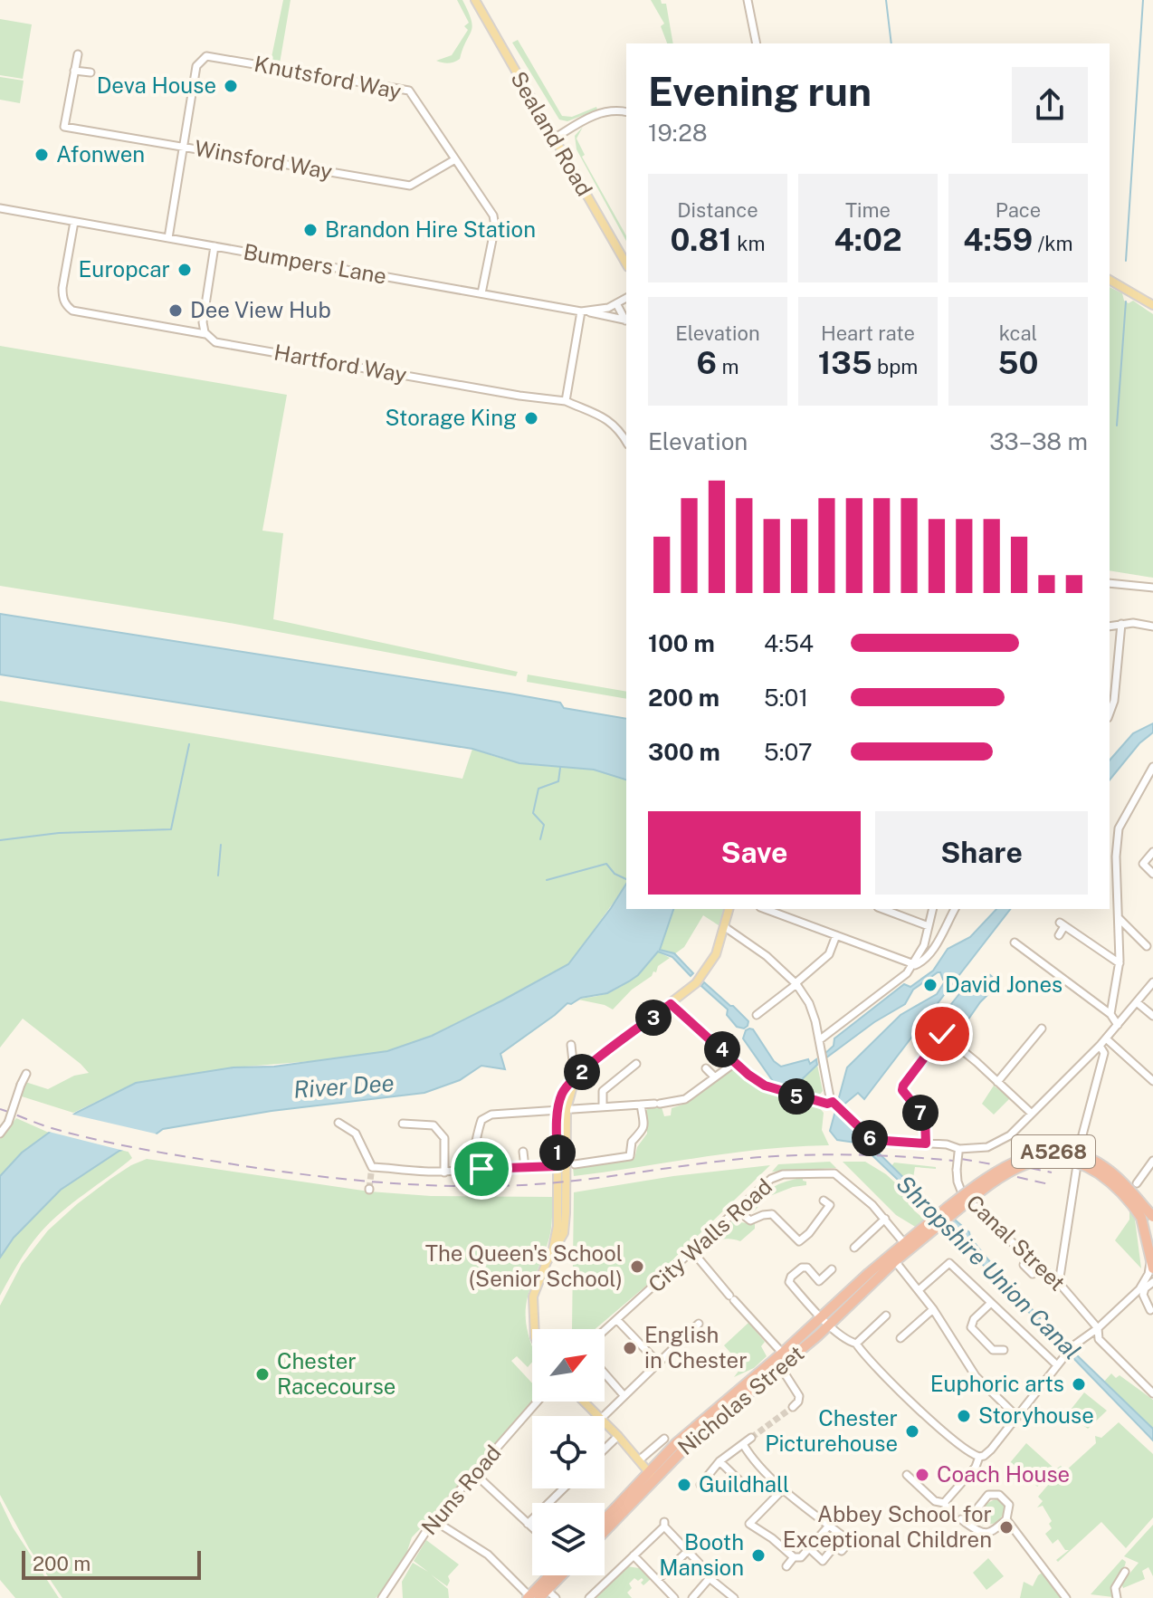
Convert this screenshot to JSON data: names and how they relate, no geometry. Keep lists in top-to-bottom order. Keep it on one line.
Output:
{"streets":{"highway":["A5268","Nicholas Street"],"main road":["Sealand Road"],"street":["Knutsford Way","Winsford Way","Bumpers Lane","Hartford Way","City Walls Road","Canal Street","Nuns Road"]},"crossings":[["Knutsford Way","Winsford Way"],["Knutsford Way","Bumpers Lane"],["Bumpers Lane","Hartford Way"],["A5268","City Walls Road"],["A5268","Nicholas Street"]],"water":["River Dee","Shropshire Union Canal"],"places":["Deva House","Afonwen","Brandon Hire Station","Europcar","Dee View Hub","Storage King","David Jones","The Queen's School (Senior School)","English in Chester","Chester Racecourse","Euphoric arts","Storyhouse","Chester Picturehouse","Coach House","Guildhall","Abbey School for Exceptional Children","Booth Mansion"],"scale_bar":"200 m","north":"top right","page":{"heading":["Evening run","19:28"],"stats":[["Distance","0.81 km"],["Time","4:02"],["Pace","4:59 /km"],["Elevation","6 m"],["Heart rate","135 bpm"],["kcal","50"]],"chart":["Elevation","33–38 m"],"list":[{"name":"100 m","note":"4:54"},{"name":"200 m","note":"5:01"},{"name":"300 m","note":"5:07"}],"buttons":["Save","Share"],"pins":["3","4","2","5","7","6","1"],"scale":"200 m"}}
